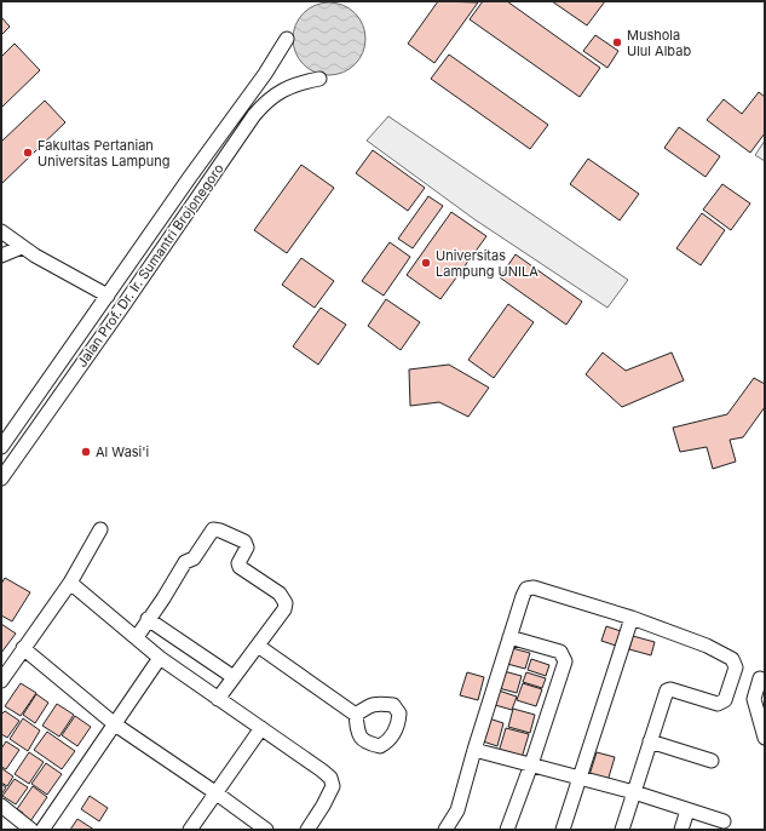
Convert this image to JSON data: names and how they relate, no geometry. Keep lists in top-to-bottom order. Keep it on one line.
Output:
{"streets":{"street":["Jalan Prof. Dr. Ir. Sumantri Brojonegoro"]},"places":["Mushola Ulul Albab","Fakultas Pertanian Universitas Lampung","Universitas Lampung UNILA","Al Wasi'i"]}
